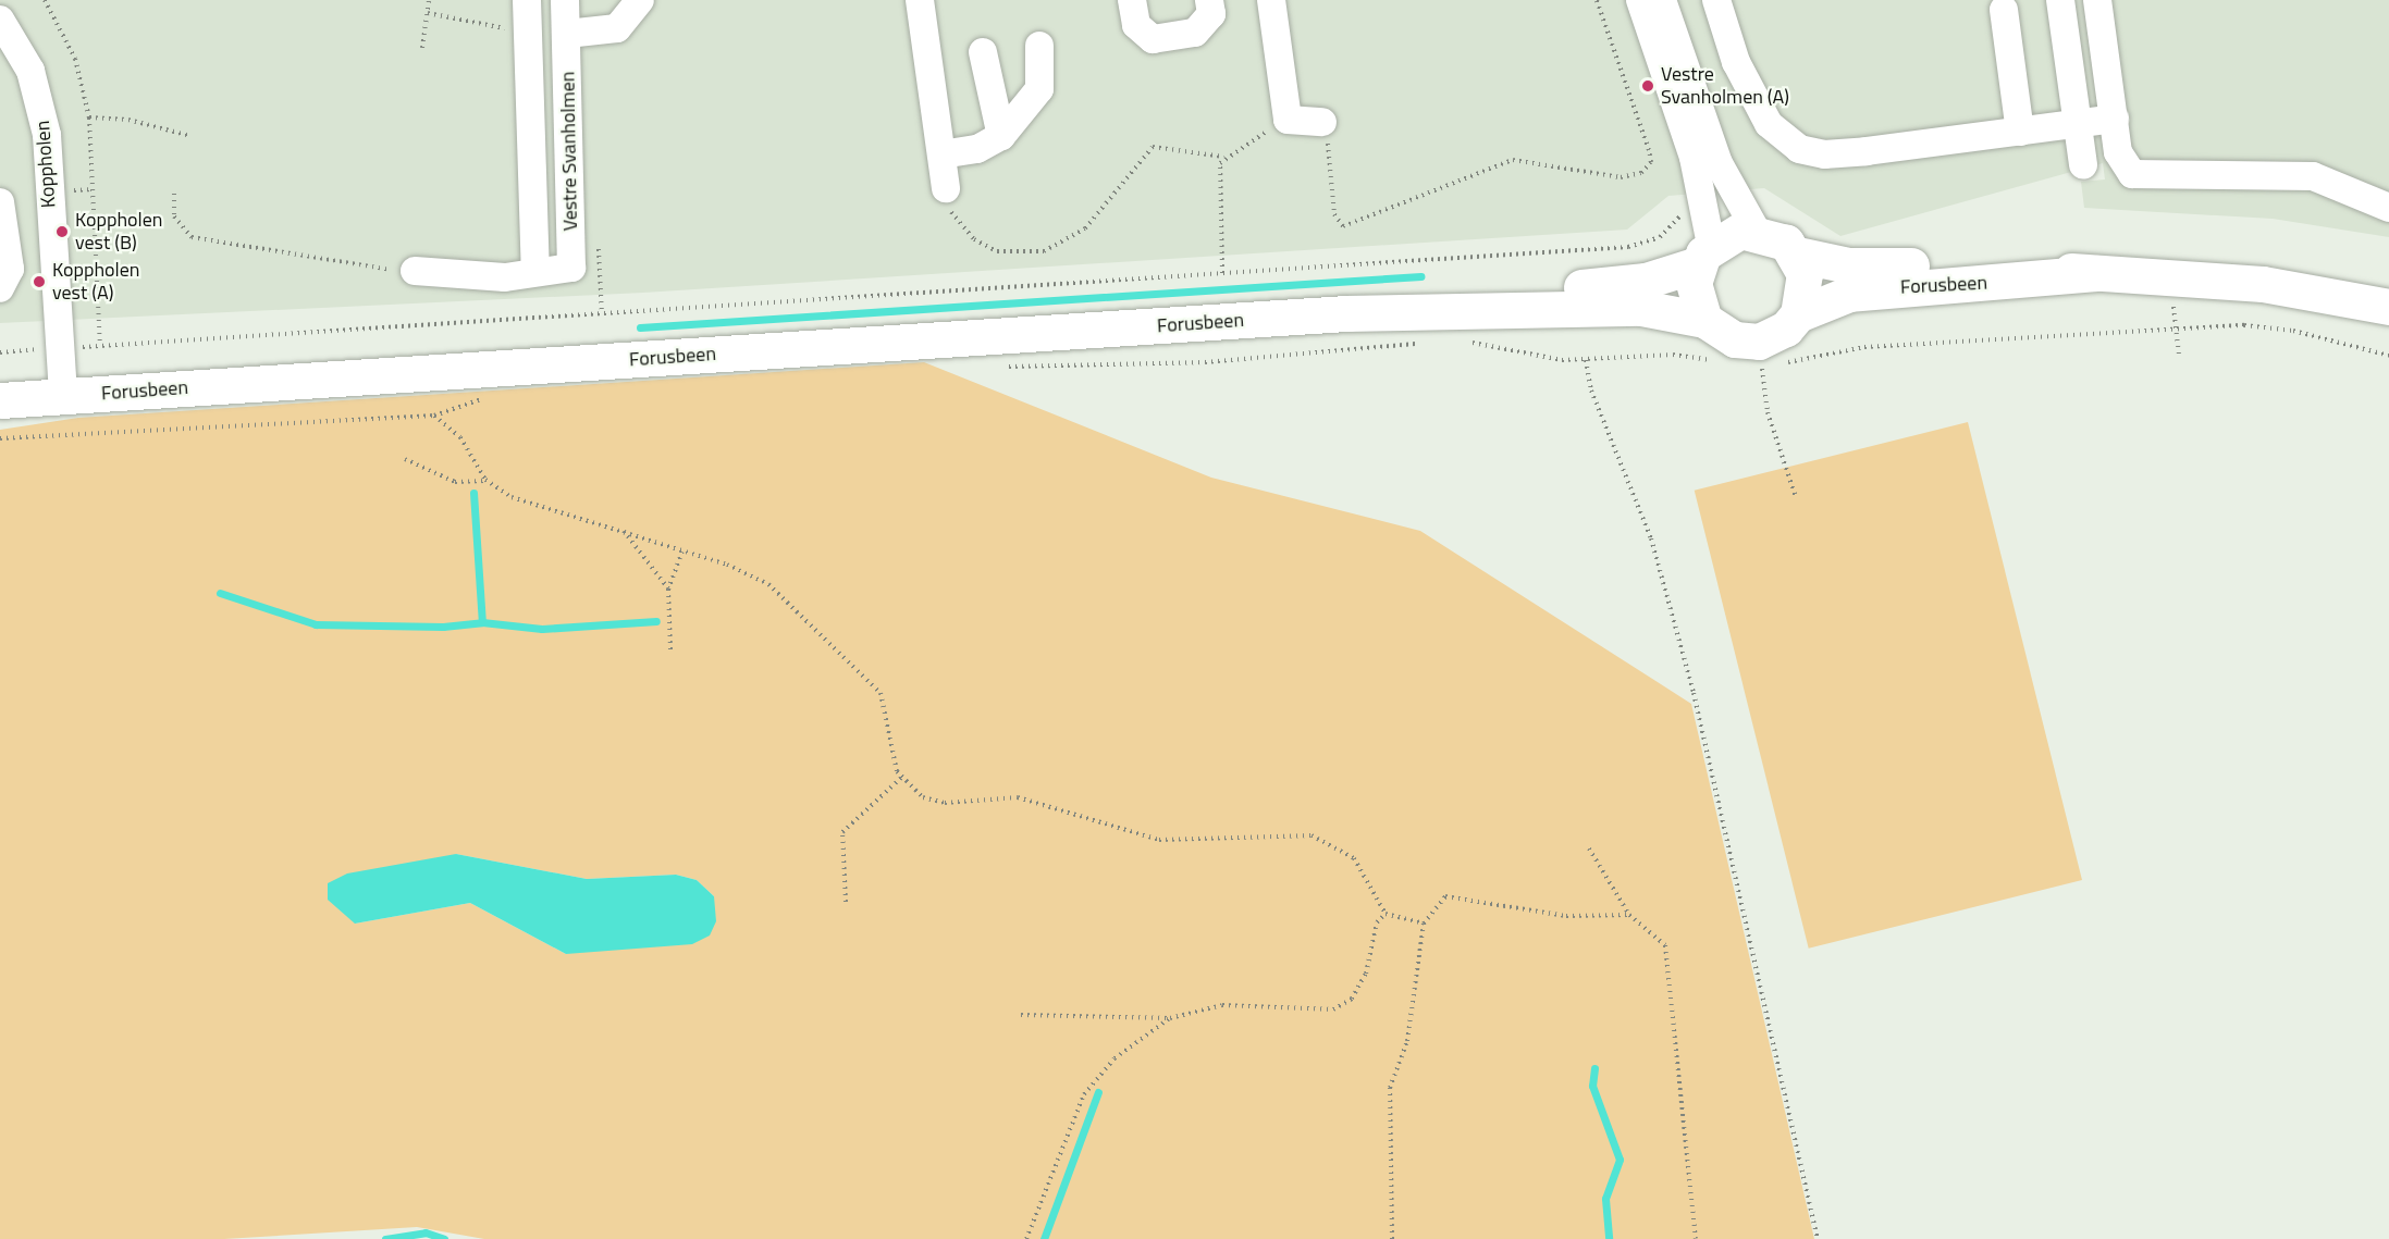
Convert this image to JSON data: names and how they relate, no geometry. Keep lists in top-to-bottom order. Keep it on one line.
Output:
{"streets":{"main road":["Forusbeen"],"street":["Vestre Svanholmen","Koppholen"]},"crossings":[["Koppholen","Forusbeen"]],"places":["Vestre Svanholmen (A)","Koppholen vest (B)","Koppholen vest (A)"]}
